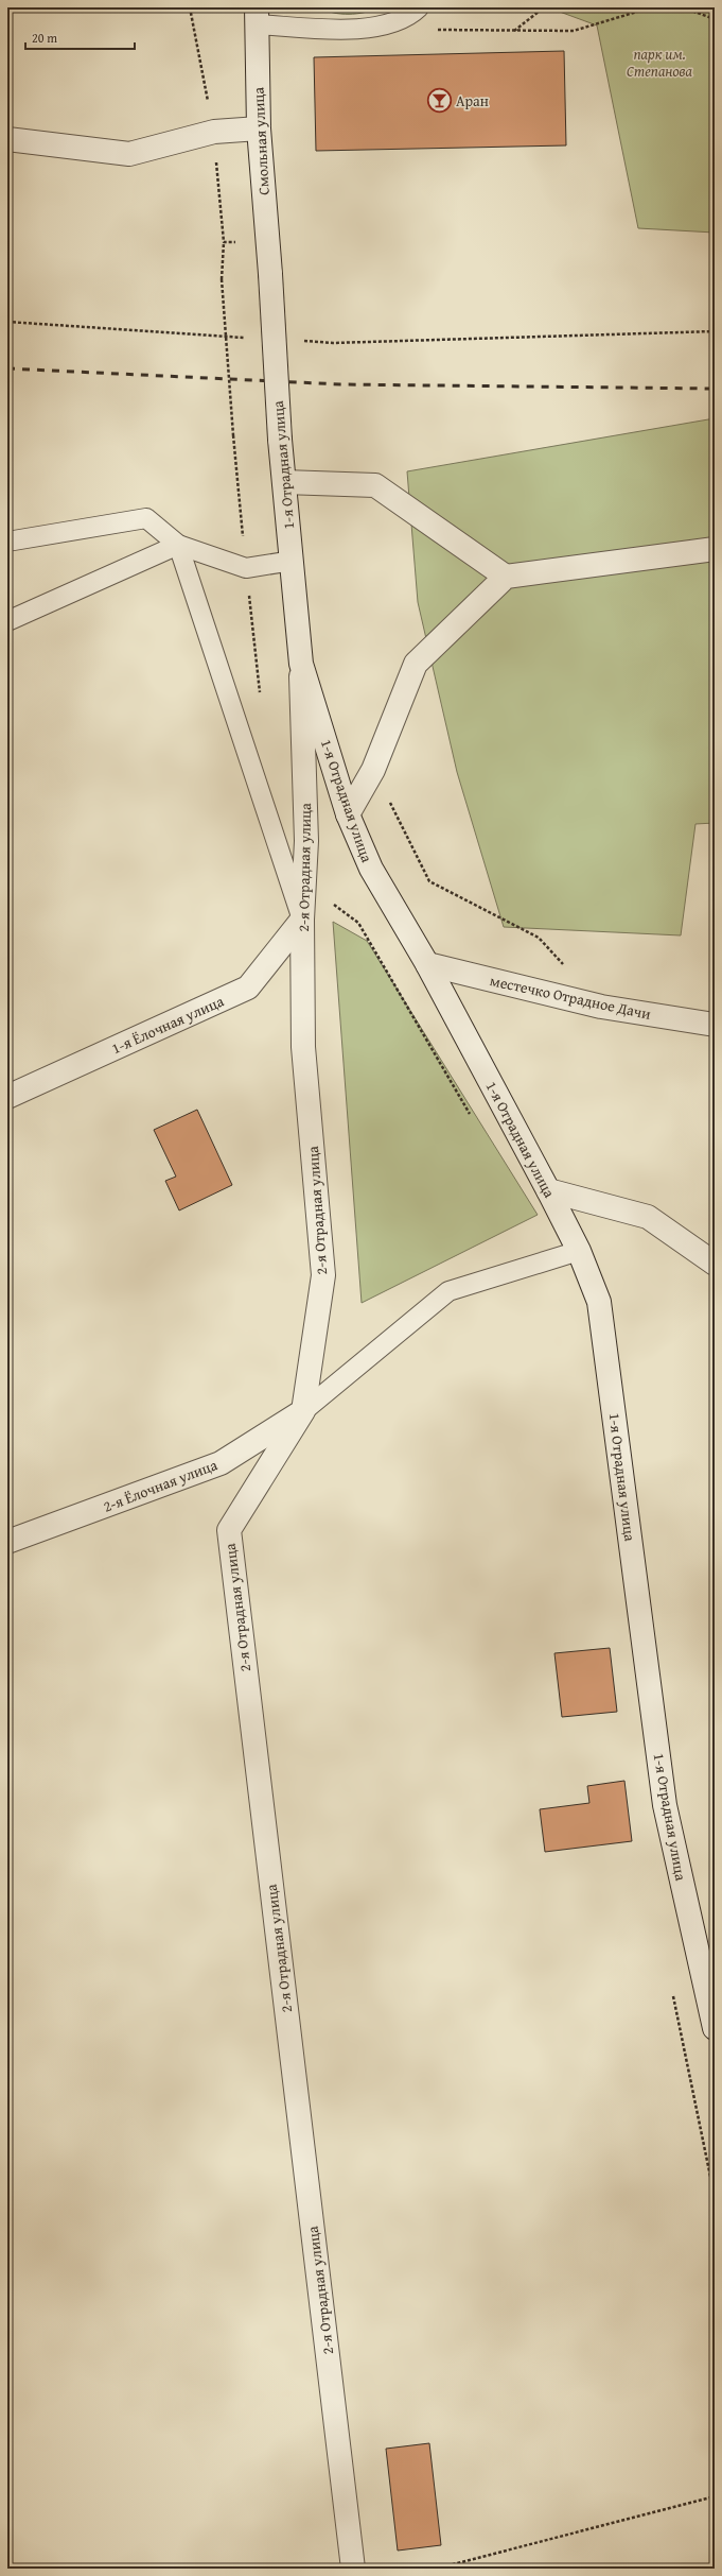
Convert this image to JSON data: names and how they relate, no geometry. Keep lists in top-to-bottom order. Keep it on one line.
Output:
{"streets":{"street":["Смольная улица","1-я Отрадная улица","2-я Отрадная улица","местечко Отрадное Дачи","1-я Ёлочная улица","2-я Ёлочная улица"]},"crossings":[["Смольная улица","1-я Отрадная улица"],["1-я Отрадная улица","2-я Отрадная улица"],["1-я Отрадная улица","местечко Отрадное Дачи"],["2-я Отрадная улица","1-я Ёлочная улица"],["2-я Отрадная улица","2-я Ёлочная улица"]],"parks":["парк им. Степанова"],"places":{"bar":["Аран"]},"scale_bar":"20 m"}
